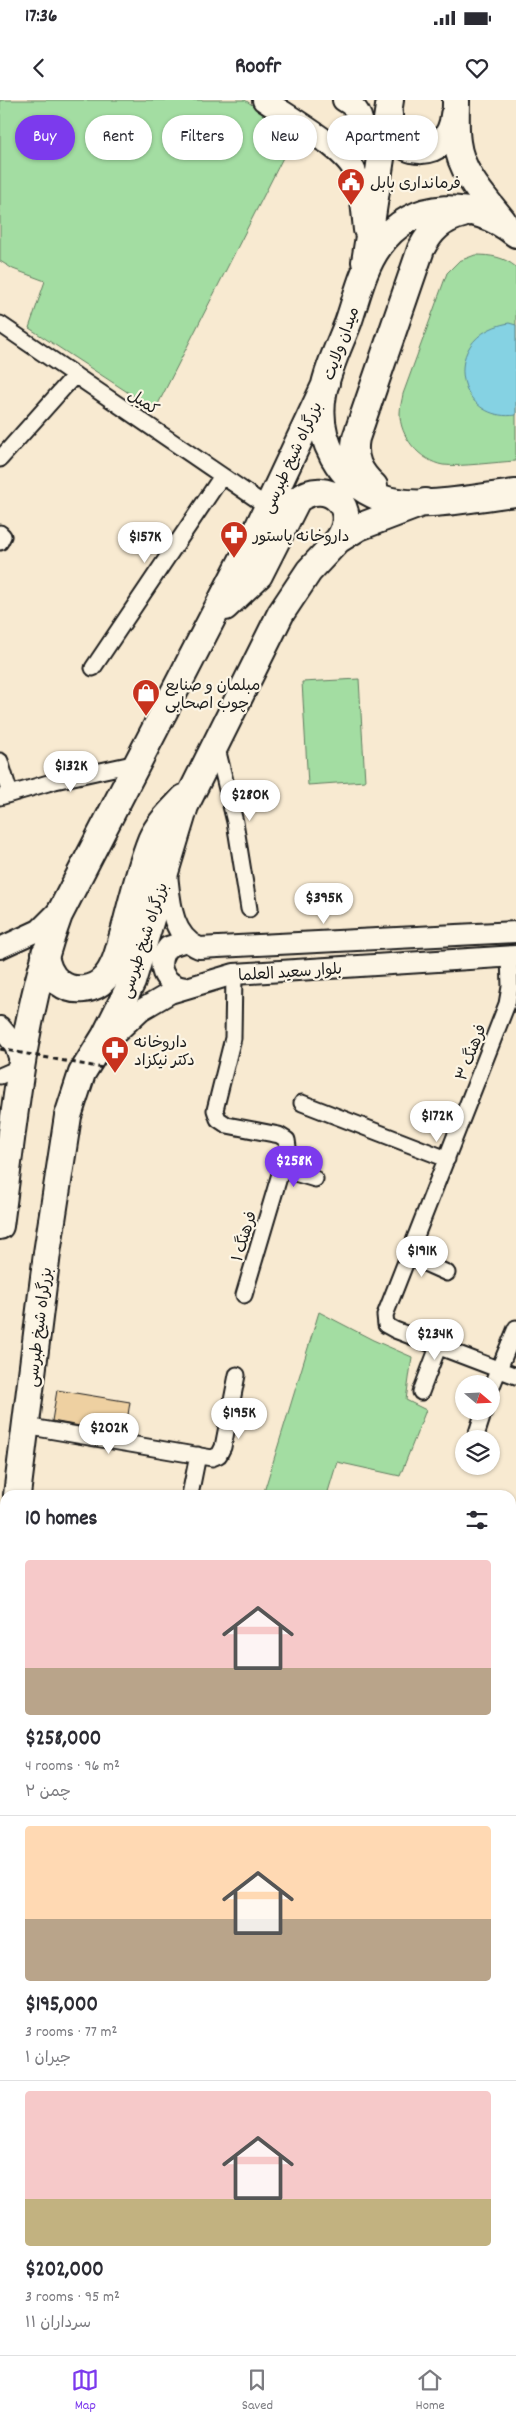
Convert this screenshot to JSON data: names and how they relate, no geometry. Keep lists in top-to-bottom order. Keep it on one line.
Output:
{"streets":{"highway":["میدان ولایت","بزرگراه شیخ طبرسی"],"main road":["بلوار سعید العلما"],"street":["کمیل","فرهنگ ۳","فرهنگ ۱"]},"crossings":[["میدان ولایت","بزرگراه شیخ طبرسی"],["کمیل","بزرگراه شیخ طبرسی"],["بزرگراه شیخ طبرسی","بلوار سعید العلما"],["بلوار سعید العلما","فرهنگ ۳"],["بلوار سعید العلما","فرهنگ ۱"]],"places":{"public building":["فرمانداری بابل"],"pharmacy":["داروخانه پاستور","داروخانه دکتر نیکزاد"],"shop":["مبلمان و صنایع چوب اصحابی"]},"north":"right","page":{"status":"17:36","header":"Roofr","chip":["Buy","Rent","Filters","New","Apartment"],"price":["$157K","$132K","$280K","$395K","$172K","$258K","$191K","$234K","$195K","$202K"],"heading":"10 homes","list":[{"name":"$258,000","note":"4 rooms · 96 m² · چمن ۲"},{"name":"$195,000","note":"3 rooms · 77 m² · جیران ۱"},{"name":"$202,000","note":"3 rooms · 95 m² · سرداران ۱۱"}],"tabs":["Map","Saved","Home"]}}
